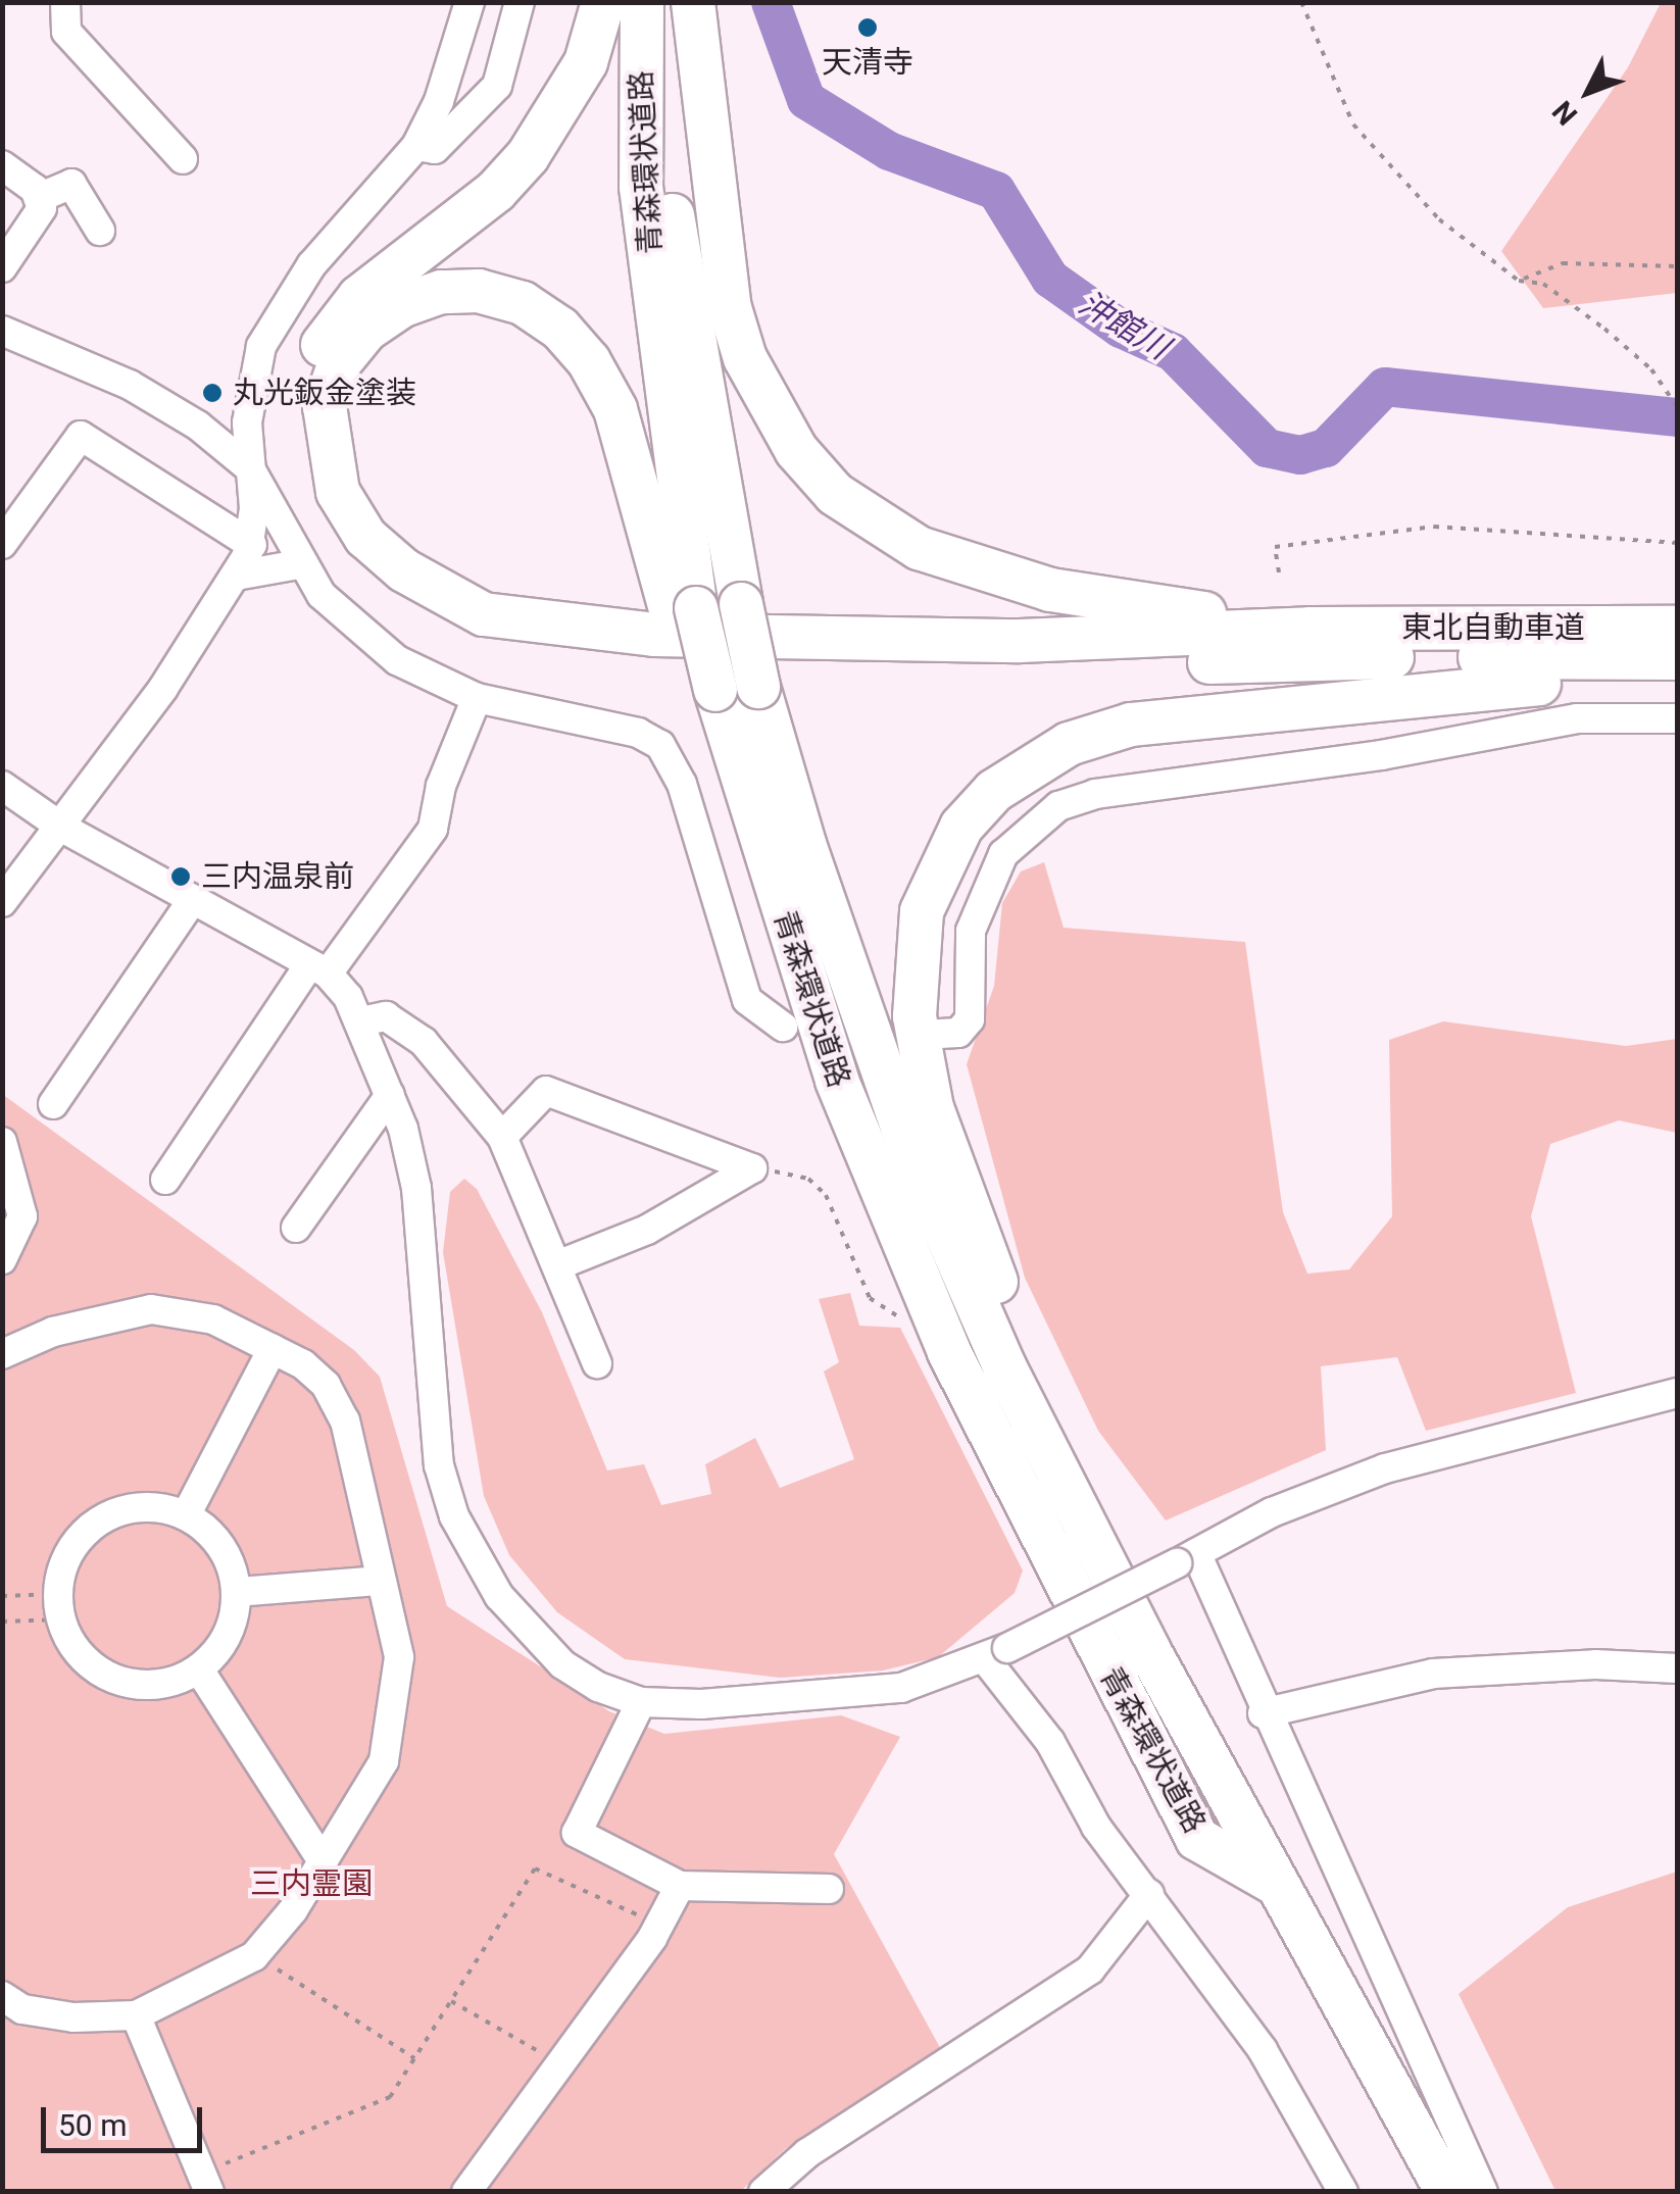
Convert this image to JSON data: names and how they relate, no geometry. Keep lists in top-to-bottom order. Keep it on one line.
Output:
{"streets":{"highway":["青森環状道路","東北自動車道"]},"water":["沖館川"],"parks":["三内霊園"],"places":["天清寺","丸光鈑金塗装","三内温泉前"],"scale_bar":"50 m","north":"bottom left"}
